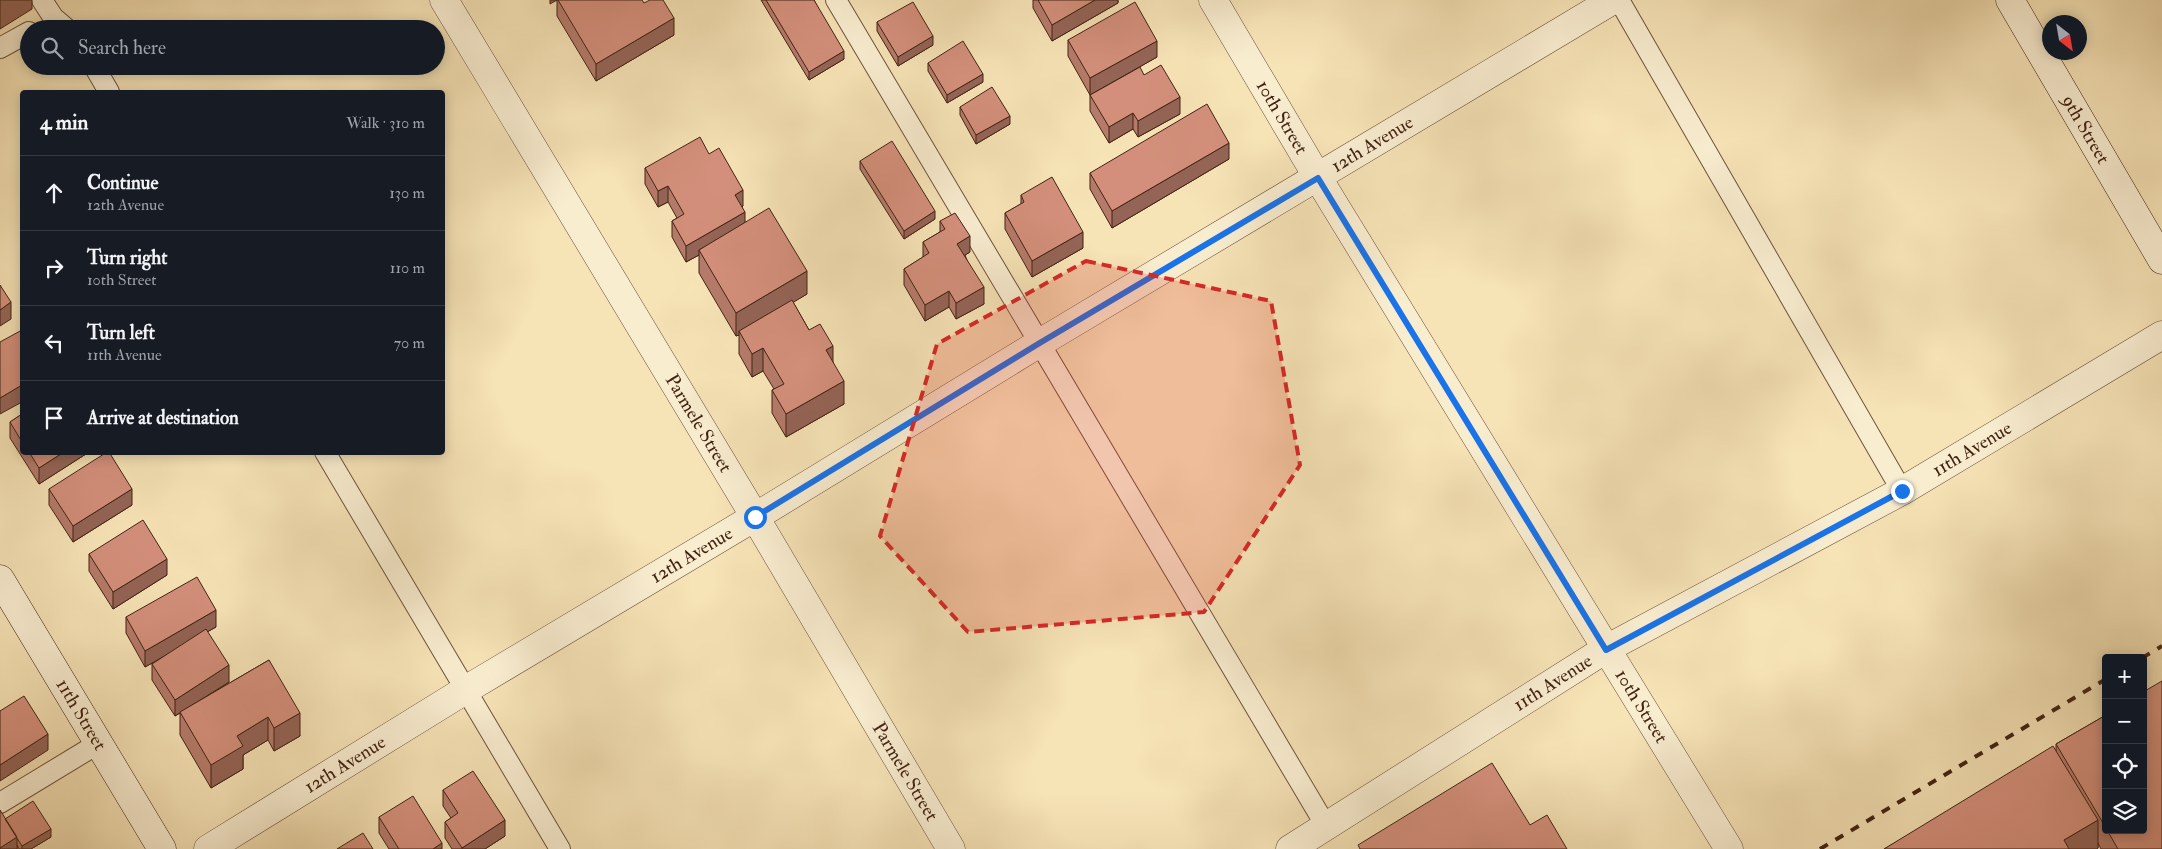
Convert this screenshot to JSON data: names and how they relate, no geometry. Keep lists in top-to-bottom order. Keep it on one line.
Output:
{"streets":{"street":["10th Street","9th Street","12th Avenue","Parmele Street","11th Avenue","11th Street"]},"crossings":[["10th Street","12th Avenue"],["10th Street","11th Avenue"],["12th Avenue","Parmele Street"]],"north":"bottom right","page":{"search":"Search here","heading":["4 min","Walk · 310 m"],"list":[["Continue","12th Avenue","130 m"],["Turn right","10th Street","110 m"],["Turn left","11th Avenue","70 m"],"Arrive at destination"],"map_buttons":["+","−"]}}
